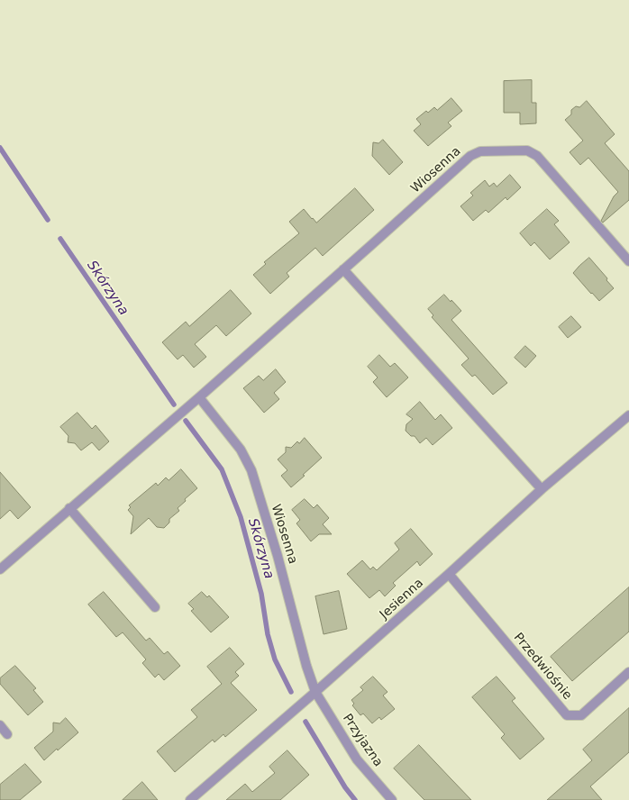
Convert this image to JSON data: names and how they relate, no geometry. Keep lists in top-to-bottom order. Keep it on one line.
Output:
{"streets":{"street":["Wiosenna","Jesienna","Przedwiośnie","Przyjazna"]},"crossings":[["Wiosenna","Jesienna"],["Wiosenna","Przyjazna"],["Jesienna","Przedwiośnie"],["Jesienna","Przyjazna"]],"water":["Skórzyna"]}
